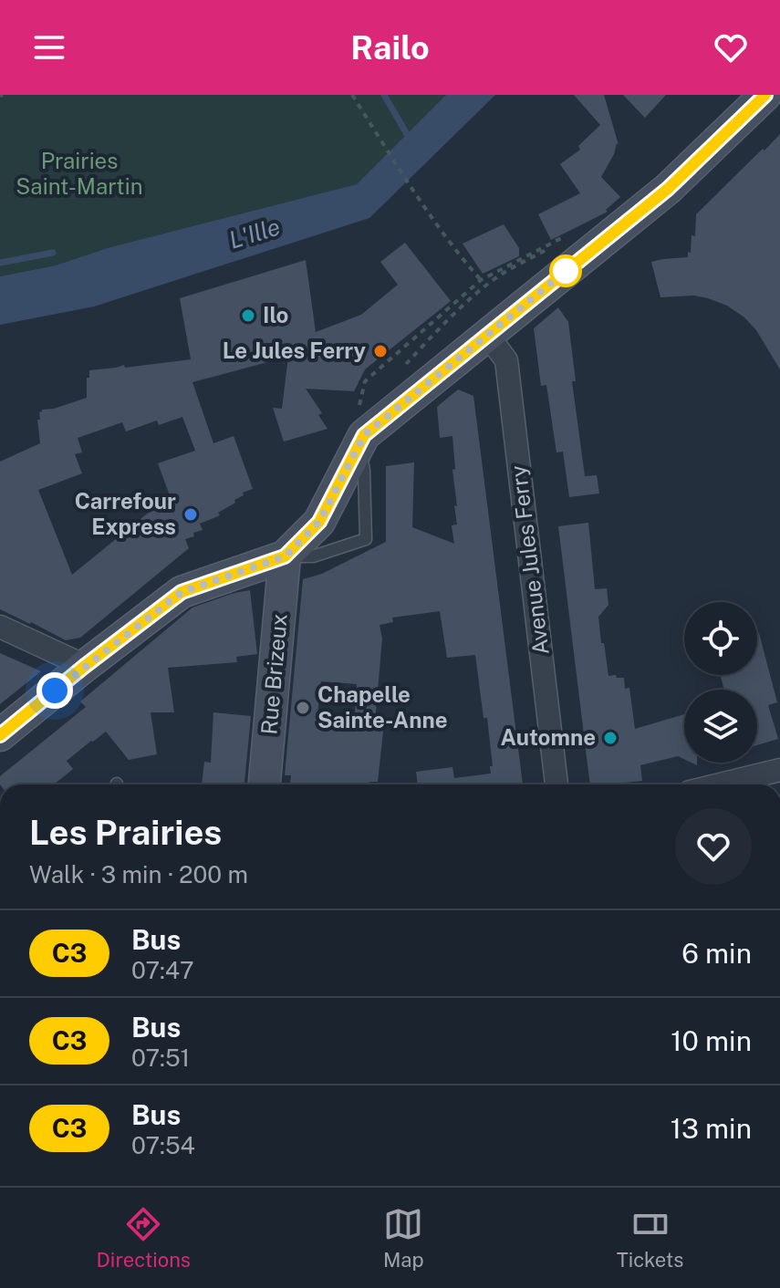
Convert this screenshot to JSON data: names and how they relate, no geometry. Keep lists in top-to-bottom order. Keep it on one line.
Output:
{"streets":{"main road":["Rue Brizeux"],"street":["Avenue Jules Ferry"]},"water":["L'Ille"],"parks":["Prairies Saint-Martin"],"places":["Ilo","Le Jules Ferry","Carrefour Express","Chapelle Sainte-Anne","Automne"],"lines":["bus line C3"],"page":{"header":"Railo","heading":["Les Prairies","Walk · 3 min · 200 m"],"list":[{"mark":"C3","name":"Bus","note":"07:47","value":"6 min"},{"mark":"C3","name":"Bus","note":"07:51","value":"10 min"},{"mark":"C3","name":"Bus","note":"07:54","value":"13 min"}],"tabs":["Directions","Map","Tickets"]}}
